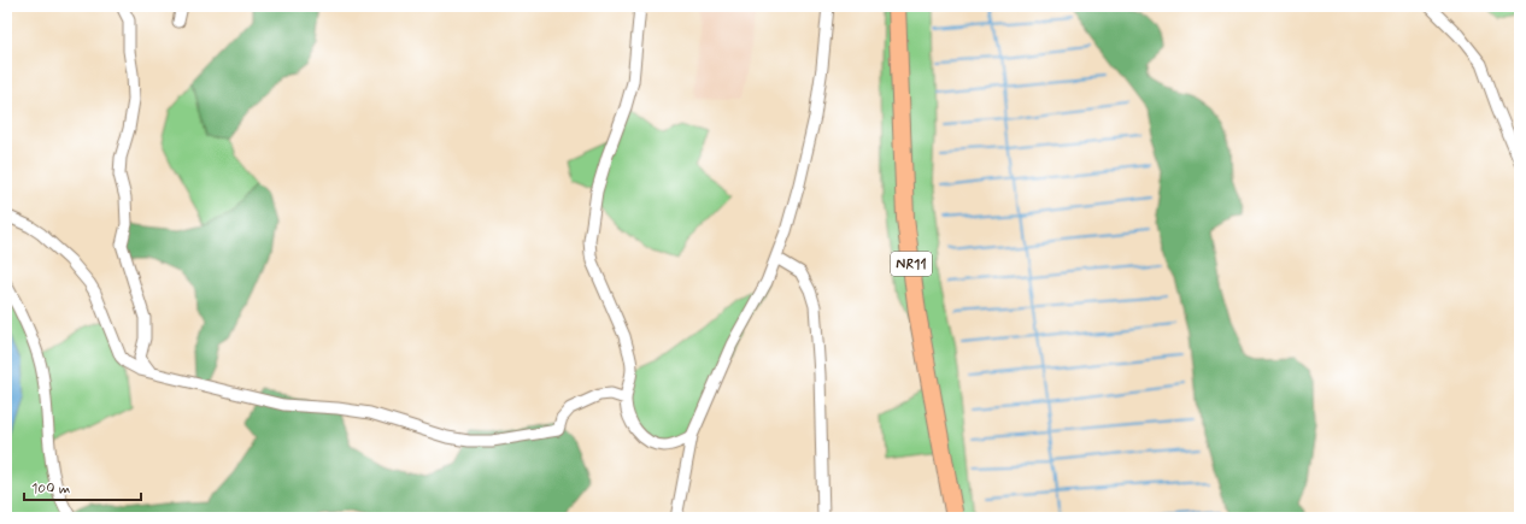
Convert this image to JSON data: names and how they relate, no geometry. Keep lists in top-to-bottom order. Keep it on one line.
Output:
{"streets":{"highway":["NR11"]},"scale_bar":"100 m"}
